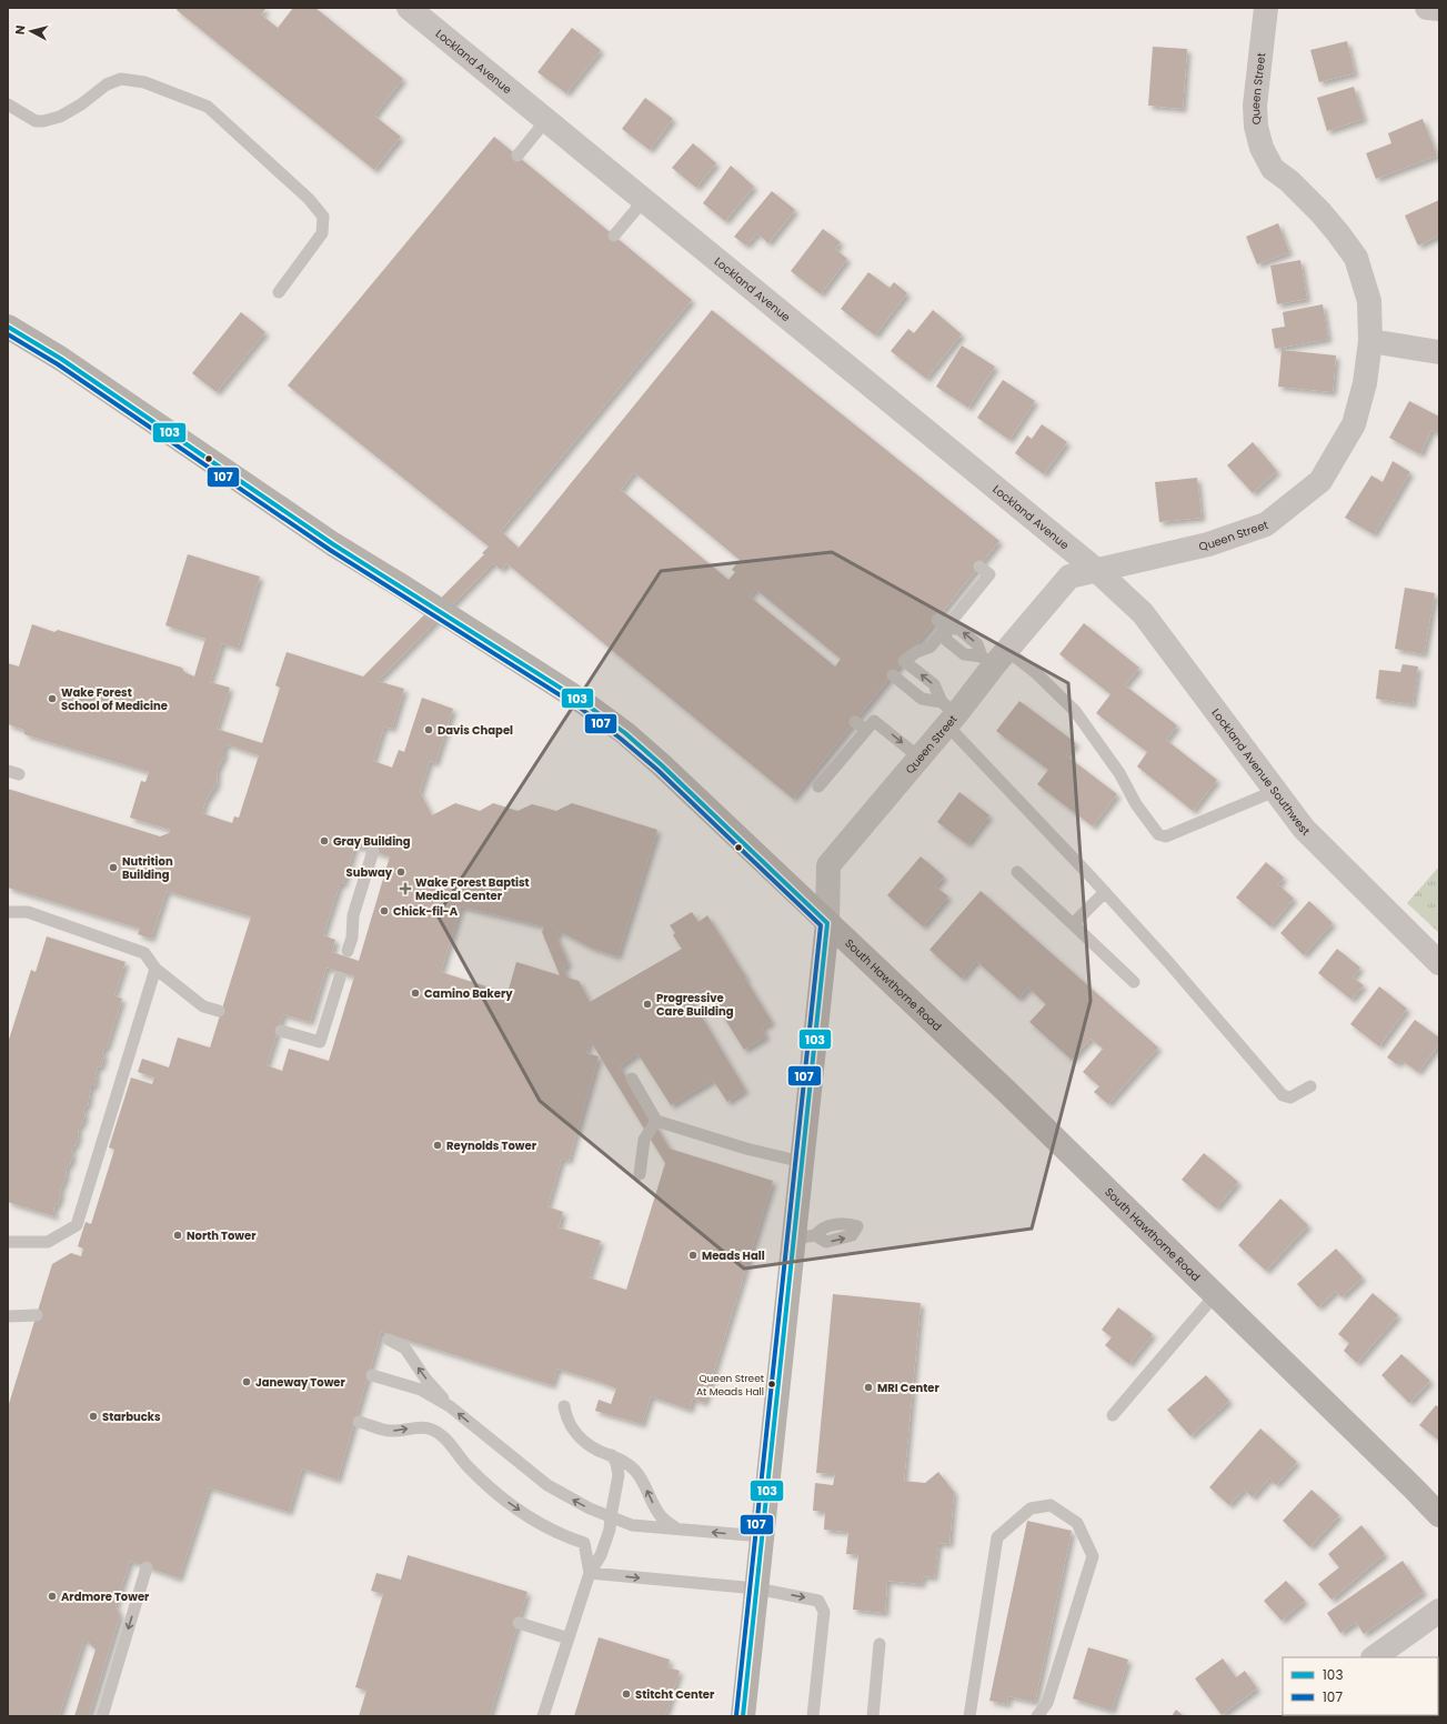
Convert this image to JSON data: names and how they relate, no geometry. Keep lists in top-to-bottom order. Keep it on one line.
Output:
{"streets":{"main road":["Queen Street","South Hawthorne Road"],"street":["Lockland Avenue","Lockland Avenue Southwest"]},"crossings":[["Lockland Avenue","Queen Street"],["Lockland Avenue","Lockland Avenue Southwest"],["Queen Street","Lockland Avenue Southwest"],["Queen Street","South Hawthorne Road"]],"places":{"other":["Wake Forest School of Medicine","Davis Chapel","Gray Building","Nutrition Building","Subway","Chick-fil-A","Camino Bakery","Progressive Care Building","Reynolds Tower","North Tower","Meads Hall","Janeway Tower","Queen Street At Meads Hall","MRI Center","Starbucks","Ardmore Tower","Stitcht Center"],"health":["Wake Forest Baptist Medical Center"]},"lines":["transit line 103","transit line 107"],"legend":["103","107"],"north":"left"}
